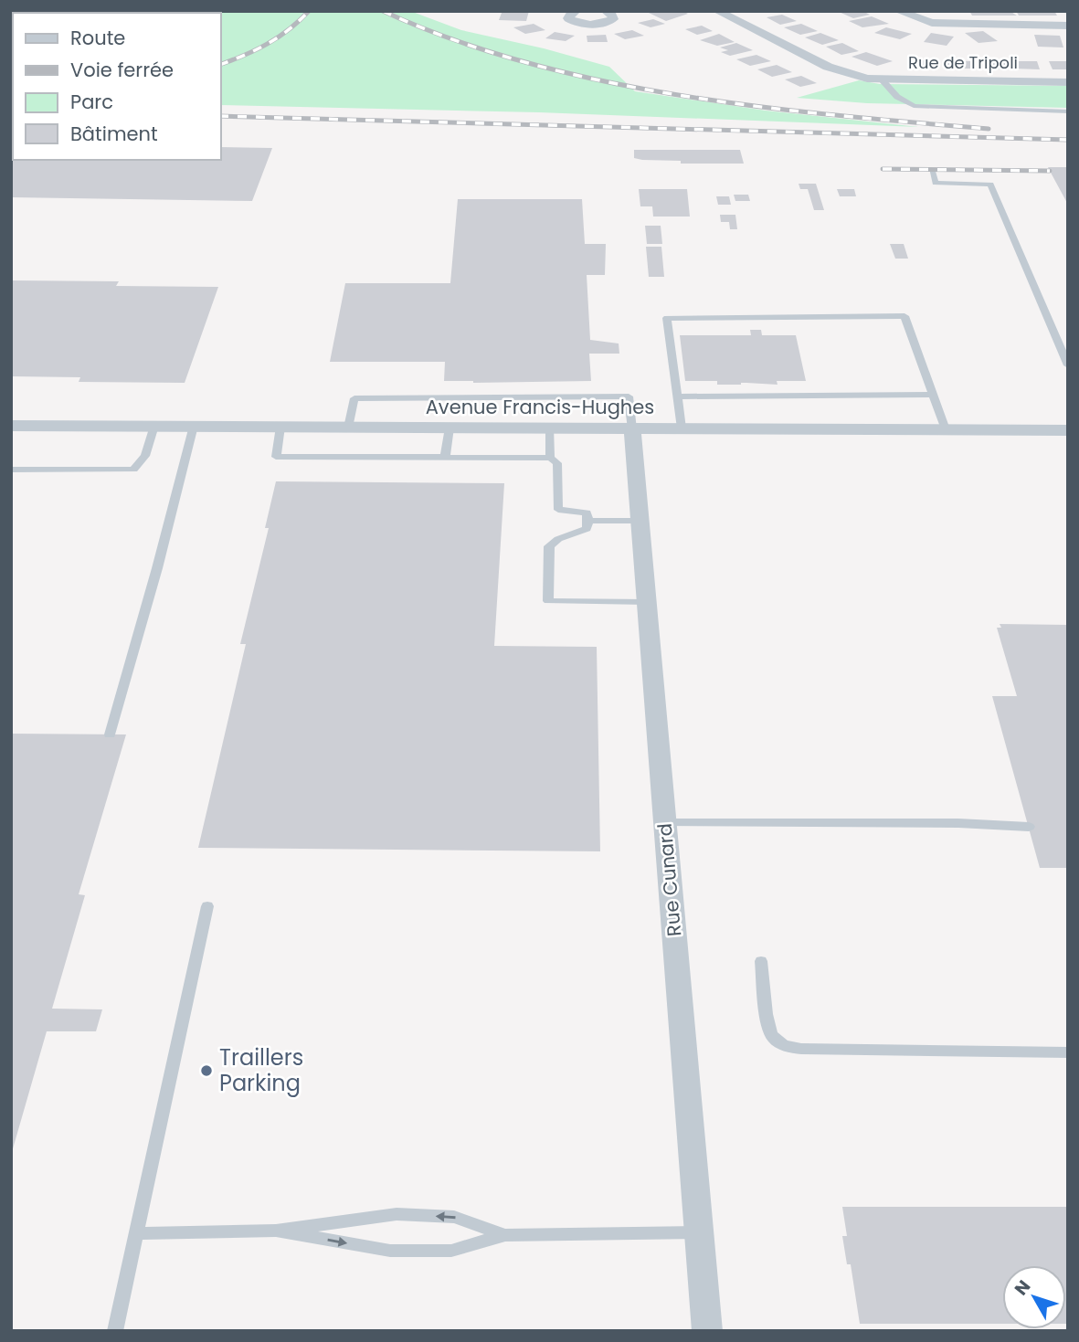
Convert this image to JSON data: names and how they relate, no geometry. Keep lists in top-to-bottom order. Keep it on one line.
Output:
{"streets":{"street":["Rue de Tripoli","Avenue Francis-Hughes","Rue Cunard"]},"crossings":[["Avenue Francis-Hughes","Rue Cunard"]],"places":["Traillers Parking"],"legend":["Route","Voie ferrée","Parc","Bâtiment"],"north":"top left"}
